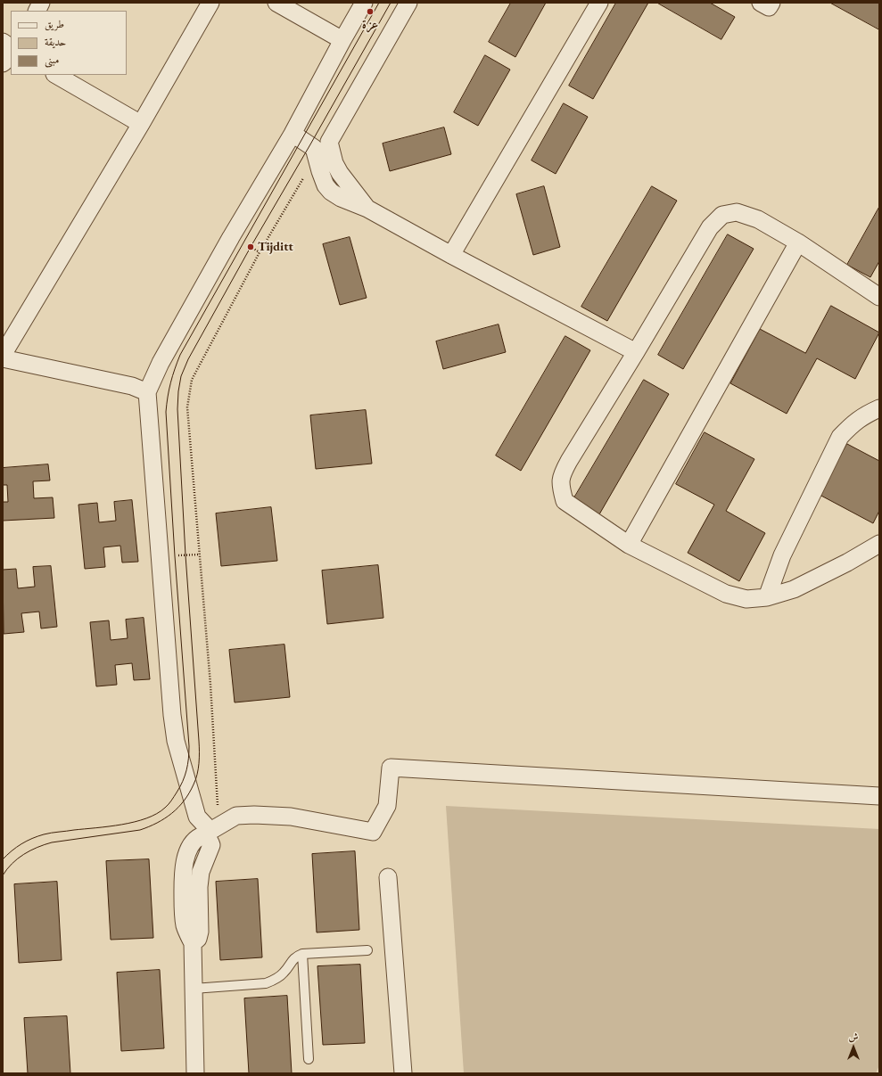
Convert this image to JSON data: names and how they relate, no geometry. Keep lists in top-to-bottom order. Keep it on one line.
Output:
{"places":["عزة","Tijditt"],"legend":["طريق","حديقة","مبنى"],"north":"top"}
